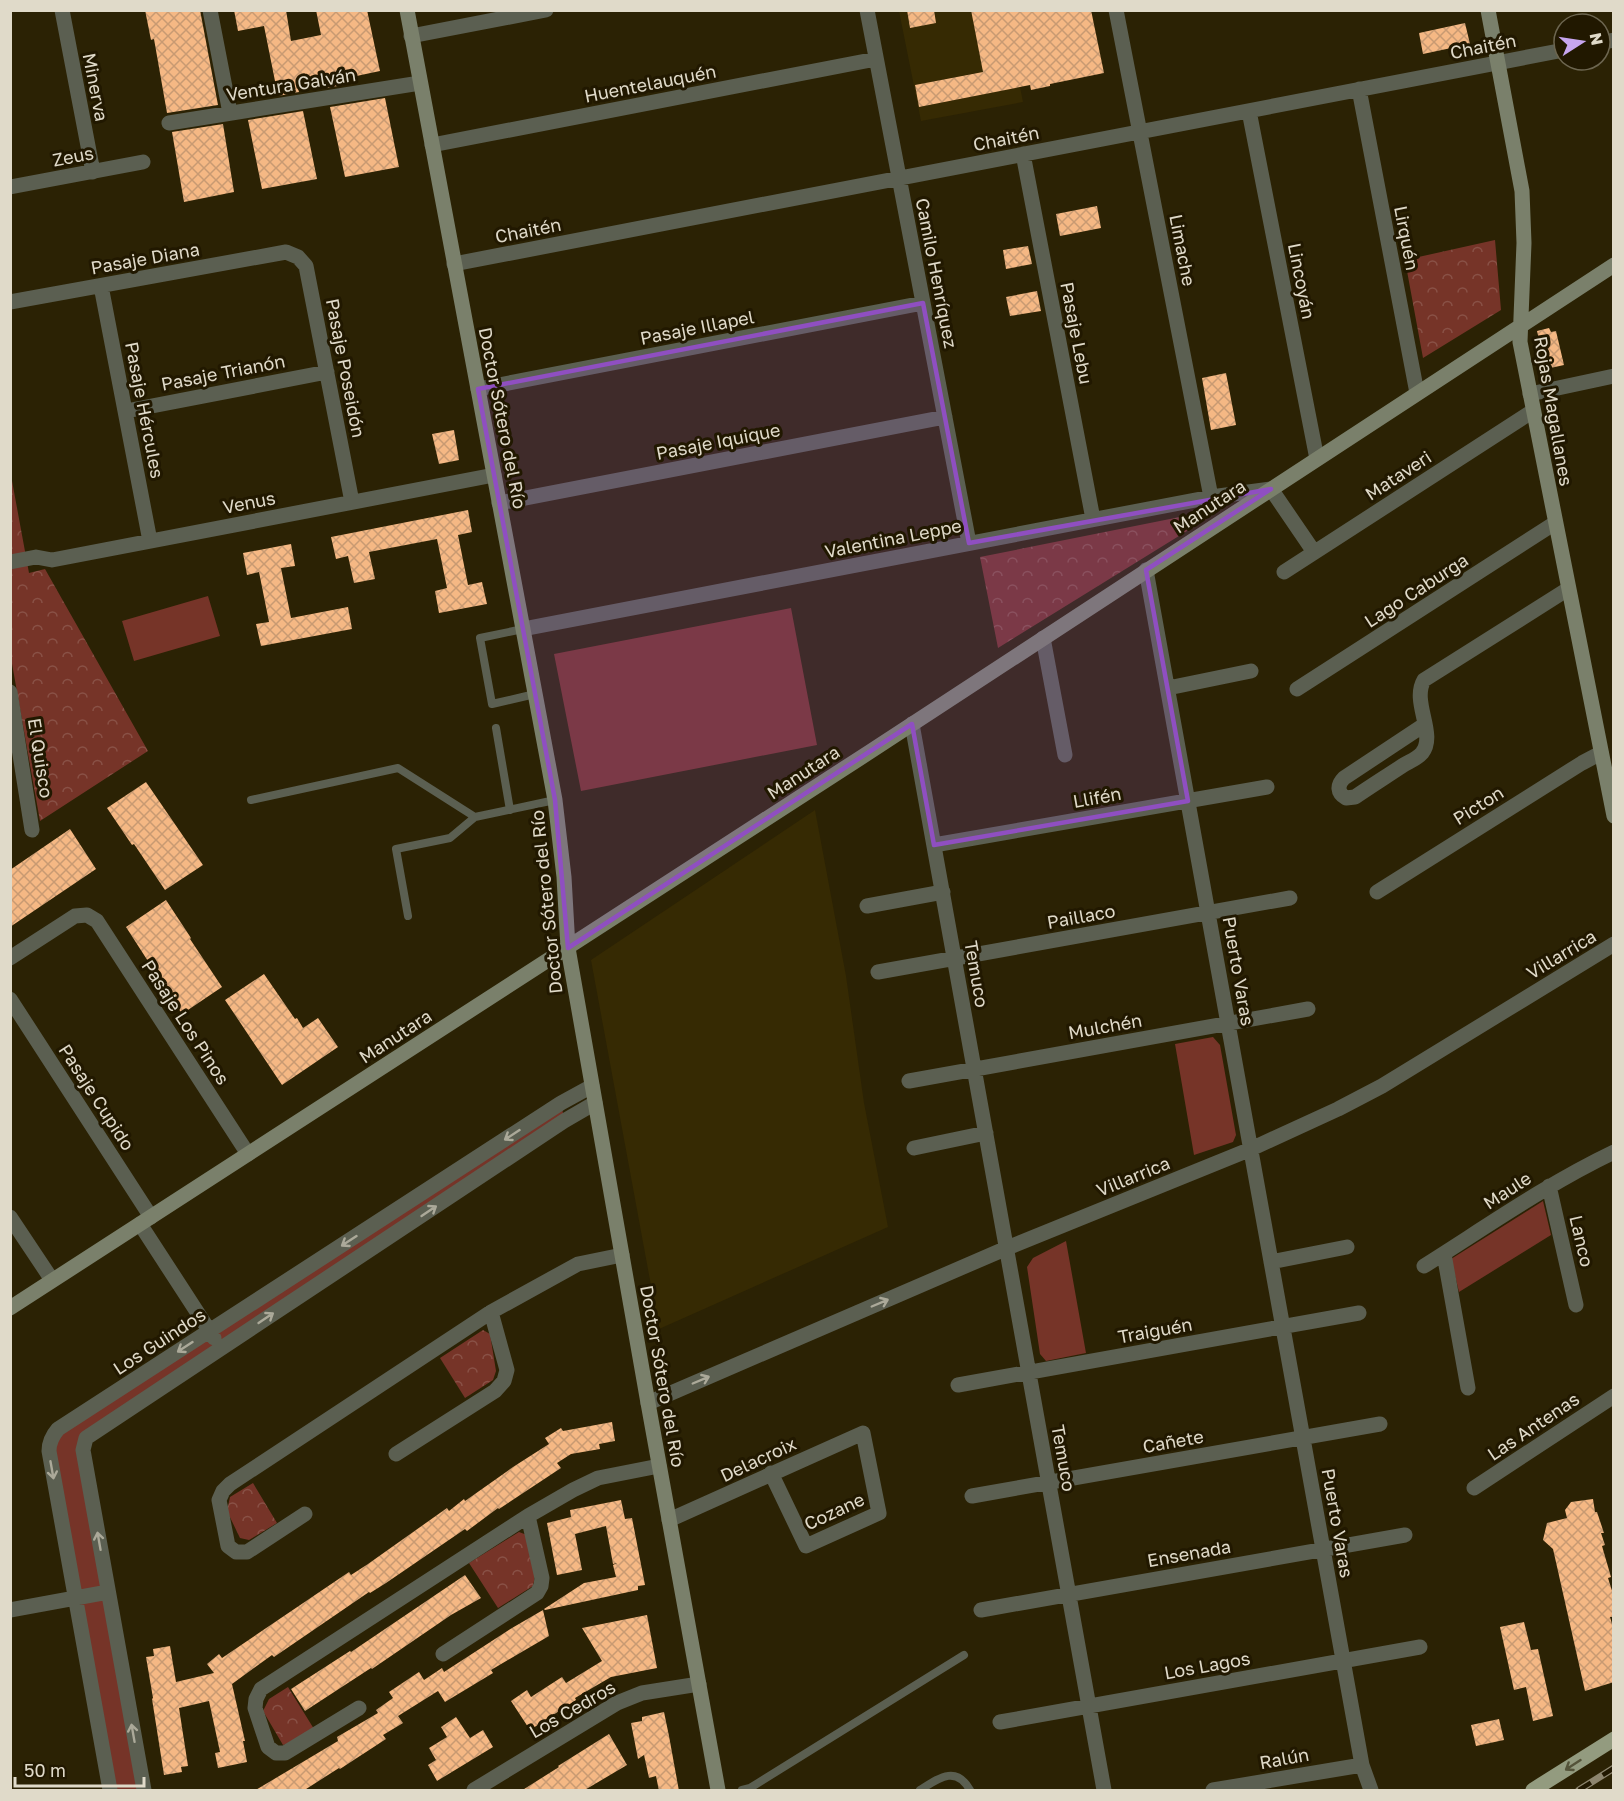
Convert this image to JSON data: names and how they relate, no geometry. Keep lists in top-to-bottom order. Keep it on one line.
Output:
{"streets":{"main road":["Rojas Magallanes","Doctor Sótero del Río","Manutara"],"street":["Chaitén","Huentelauquén","Ventura Galván","Minerva","Zeus","Lirquén","Limache","Pasaje Diana","Camilo Henríquez","Lincoyán","Pasaje Illapel","Pasaje Lebu","Pasaje Poseidón","Pasaje Trianón","Pasaje Hércules","Pasaje Iquique","Mataveri","Venus","Valentina Leppe","Lago Caburga","El Quisco","Llifén","Picton","Paillaco","Villarrica","Puerto Varas","Temuco","Pasaje Los Pinos","Mulchén","Pasaje Cupido","Maule","Lanco","Traiguén","Los Guindos","Las Antenas","Cañete","Delacroix","Cozane","Ensenada","Los Lagos","Los Cedros","Ralún"]},"crossings":[["Chaitén","Lirquén"],["Chaitén","Limache"],["Chaitén","Camilo Henríquez"],["Chaitén","Lincoyán"],["Chaitén","Pasaje Lebu"],["Chaitén","Rojas Magallanes"],["Chaitén","Doctor Sótero del Río"],["Huentelauquén","Camilo Henríquez"],["Huentelauquén","Doctor Sótero del Río"],["Ventura Galván","Doctor Sótero del Río"],["Minerva","Zeus"],["Lirquén","Manutara"],["Limache","Valentina Leppe"],["Pasaje Diana","Pasaje Poseidón"],["Pasaje Diana","Pasaje Hércules"],["Camilo Henríquez","Pasaje Illapel"],["Camilo Henríquez","Pasaje Iquique"],["Camilo Henríquez","Valentina Leppe"],["Lincoyán","Manutara"],["Pasaje Illapel","Doctor Sótero del Río"],["Pasaje Lebu","Valentina Leppe"],["Pasaje Poseidón","Pasaje Trianón"],["Pasaje Poseidón","Venus"],["Pasaje Trianón","Pasaje Hércules"],["Pasaje Hércules","Venus"],["Rojas Magallanes","Mataveri"],["Rojas Magallanes","Manutara"],["Rojas Magallanes","Lago Caburga"],["Rojas Magallanes","Picton"],["Doctor Sótero del Río","Pasaje Iquique"],["Doctor Sótero del Río","Venus"],["Doctor Sótero del Río","Manutara"],["Doctor Sótero del Río","Valentina Leppe"],["Doctor Sótero del Río","Villarrica"],["Doctor Sótero del Río","Los Guindos"],["Doctor Sótero del Río","Delacroix"],["Doctor Sótero del Río","Los Cedros"],["Manutara","Valentina Leppe"],["Manutara","Puerto Varas"],["Manutara","Temuco"],["Manutara","Pasaje Los Pinos"],["Manutara","Pasaje Cupido"],["Llifén","Puerto Varas"],["Llifén","Temuco"],["Paillaco","Puerto Varas"],["Paillaco","Temuco"],["Villarrica","Puerto Varas"],["Villarrica","Temuco"],["Puerto Varas","Mulchén"],["Puerto Varas","Traiguén"],["Puerto Varas","Cañete"],["Puerto Varas","Ensenada"],["Puerto Varas","Los Lagos"],["Puerto Varas","Ralún"],["Temuco","Mulchén"],["Temuco","Traiguén"],["Temuco","Cañete"],["Temuco","Ensenada"],["Temuco","Los Lagos"],["Pasaje Cupido","Los Guindos"],["Maule","Lanco"],["Delacroix","Cozane"]],"one_way":["Villarrica"],"scale_bar":"50 m","north":"right"}
